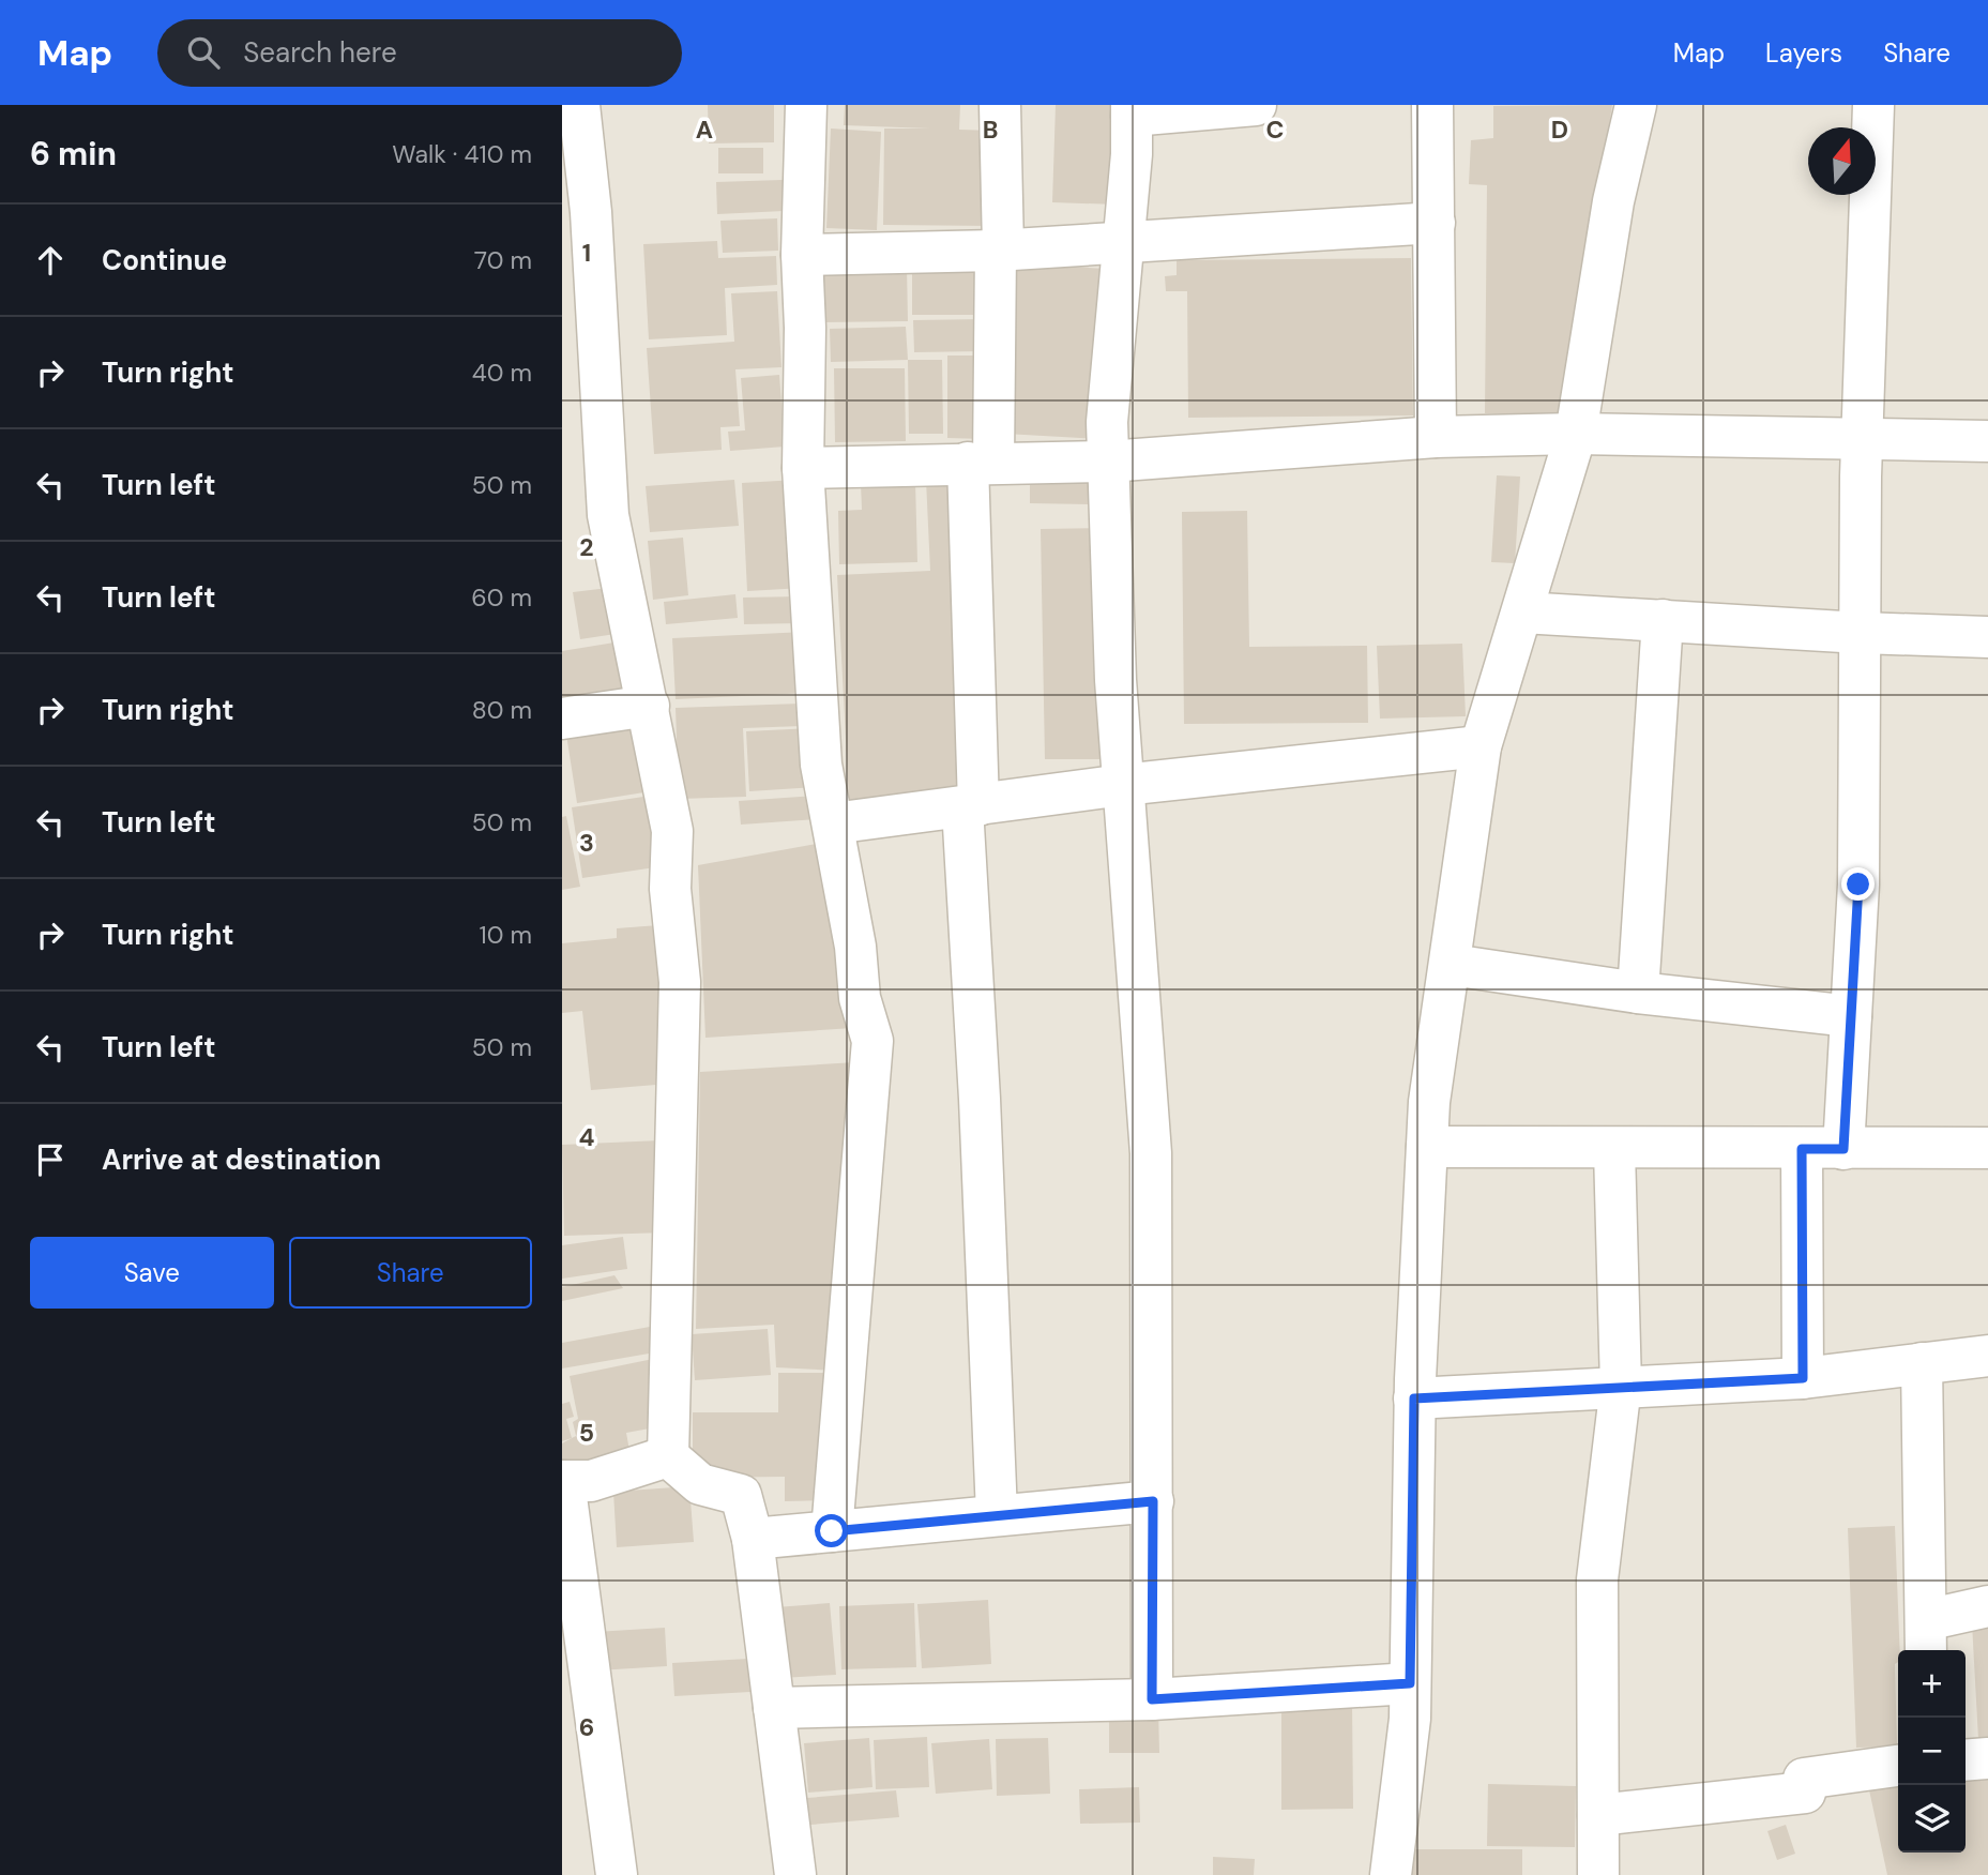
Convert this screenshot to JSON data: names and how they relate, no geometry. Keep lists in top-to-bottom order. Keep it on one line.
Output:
{"north":"top","page":{"header":"Map","search":"Search here","nav":["Map","Layers","Share"],"heading":["6 min","Walk · 410 m"],"list":[["Continue","70 m"],["Turn right","40 m"],["Turn left","50 m"],["Turn left","60 m"],["Turn right","80 m"],["Turn left","50 m"],["Turn right","10 m"],["Turn left","50 m"],"Arrive at destination"],"buttons":["Save","Share"],"map_buttons":["+","−"]},"grid":{"columns":["A","B","C","D"],"rows":["1","2","3","4","5","6"]}}
